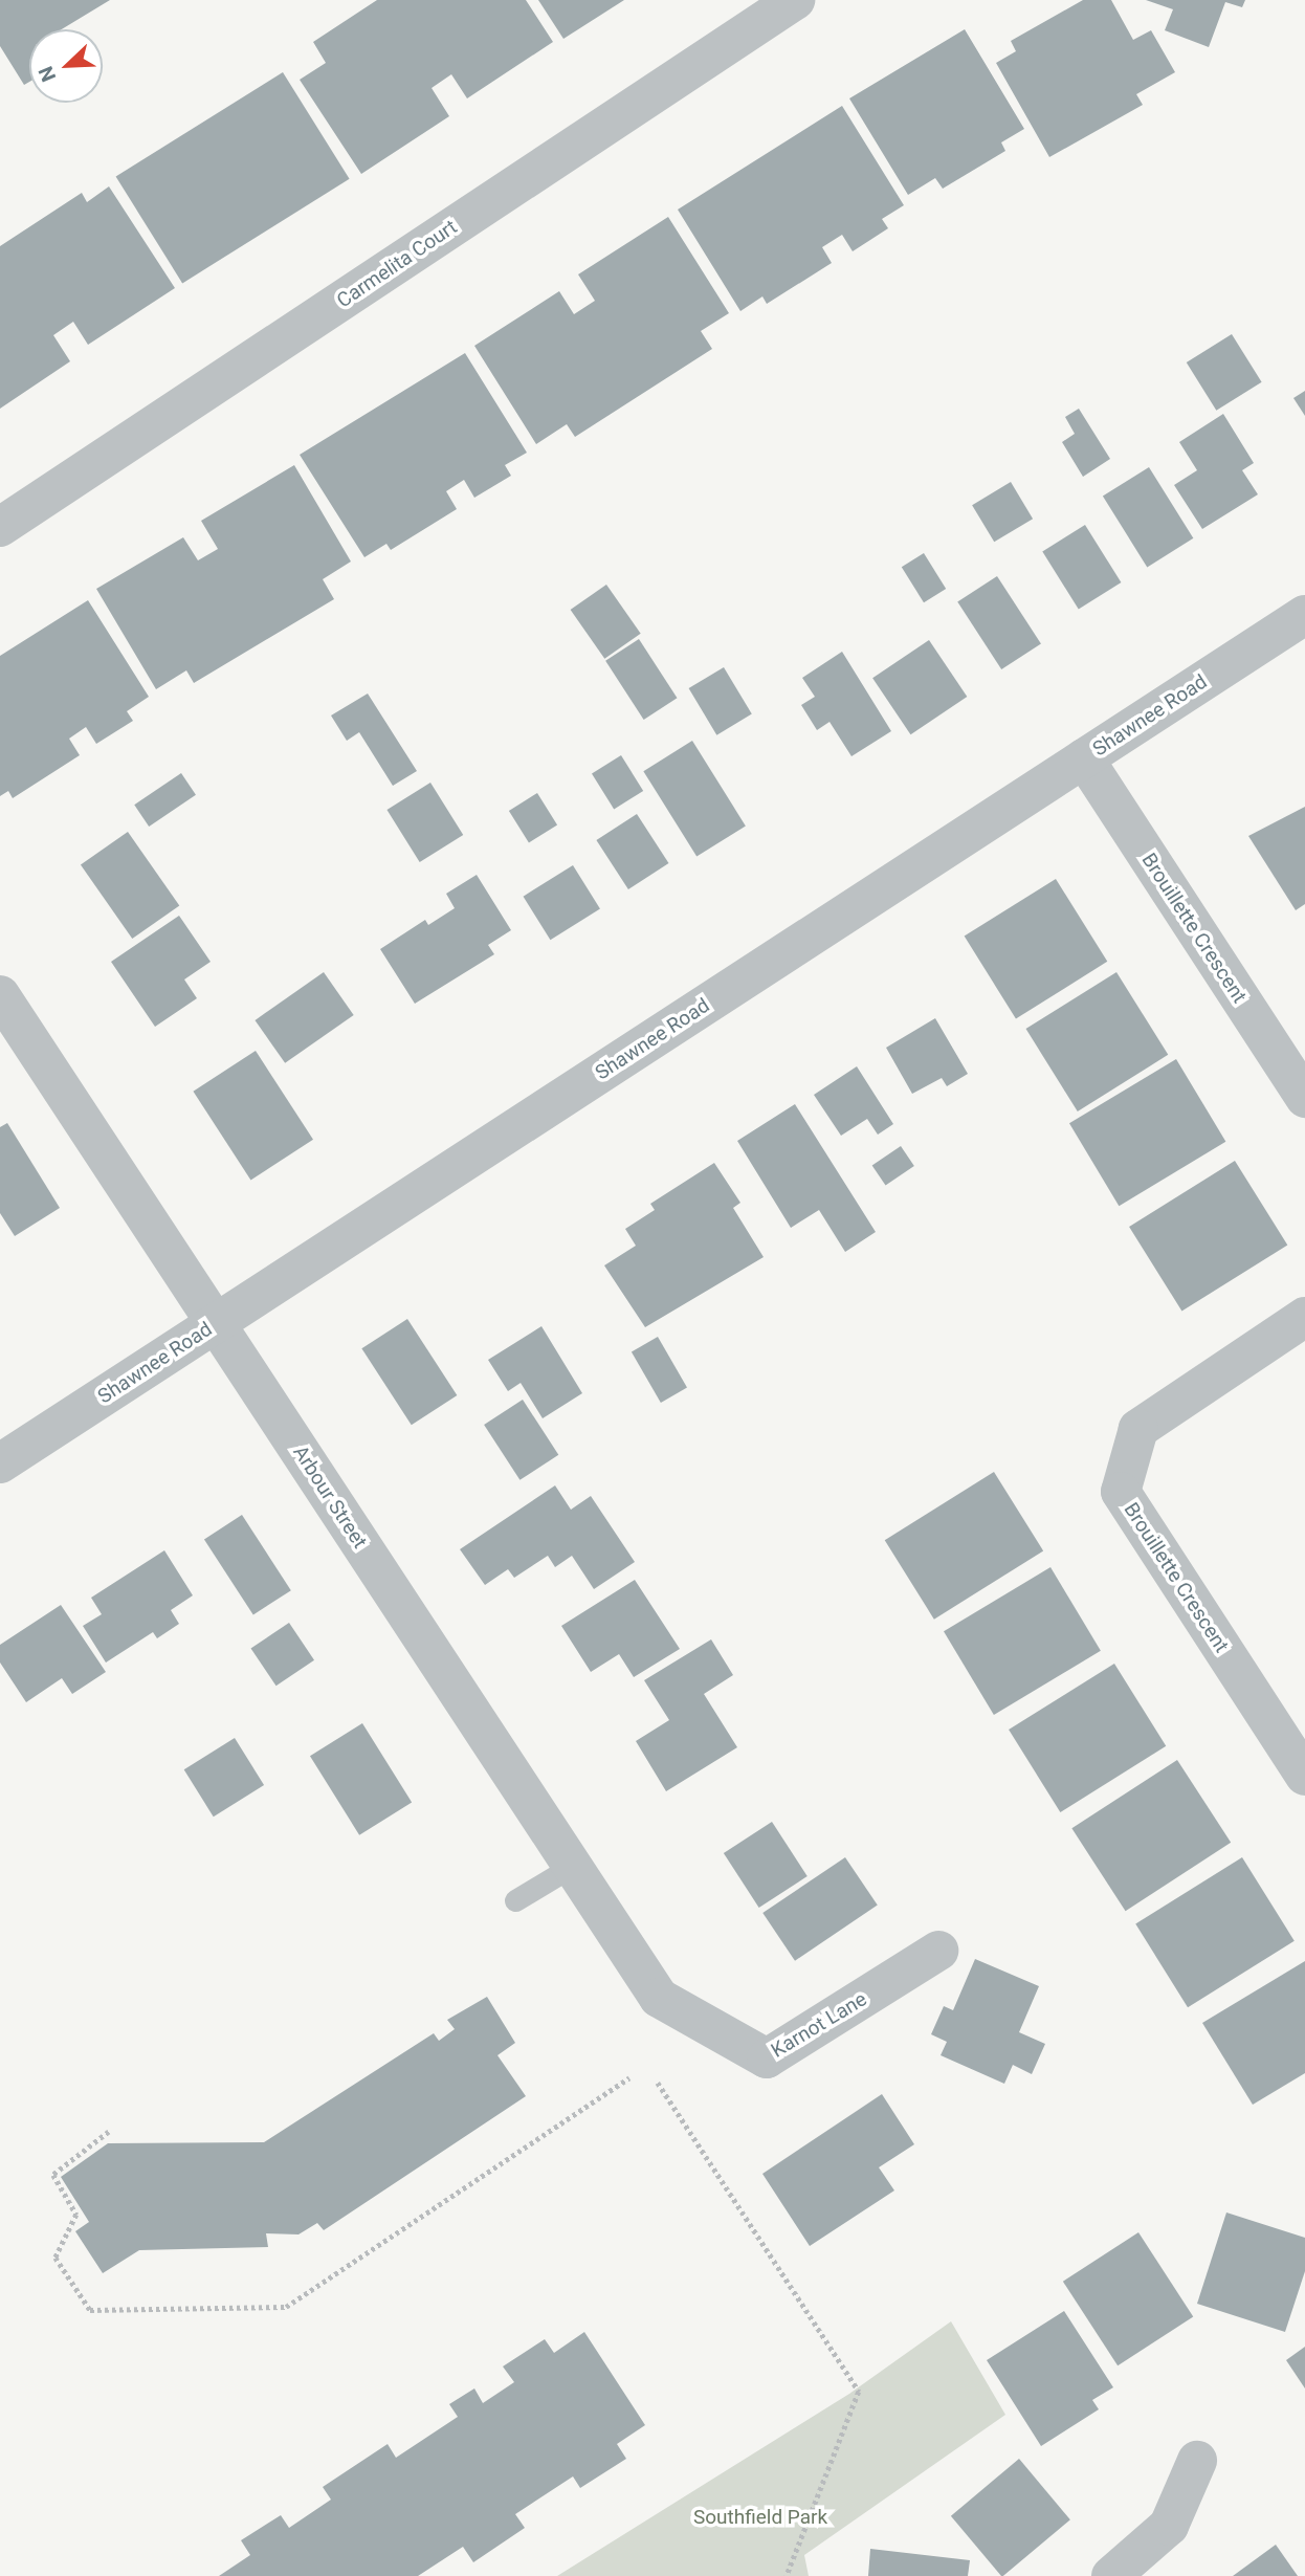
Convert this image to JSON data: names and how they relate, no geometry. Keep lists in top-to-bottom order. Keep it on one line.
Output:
{"streets":{"street":["Carmelita Court","Shawnee Road","Brouillette Crescent","Arbour Street","Karnot Lane"]},"crossings":[["Shawnee Road","Brouillette Crescent"],["Shawnee Road","Arbour Street"],["Arbour Street","Karnot Lane"]],"parks":["Southfield Park"],"north":"bottom left"}
